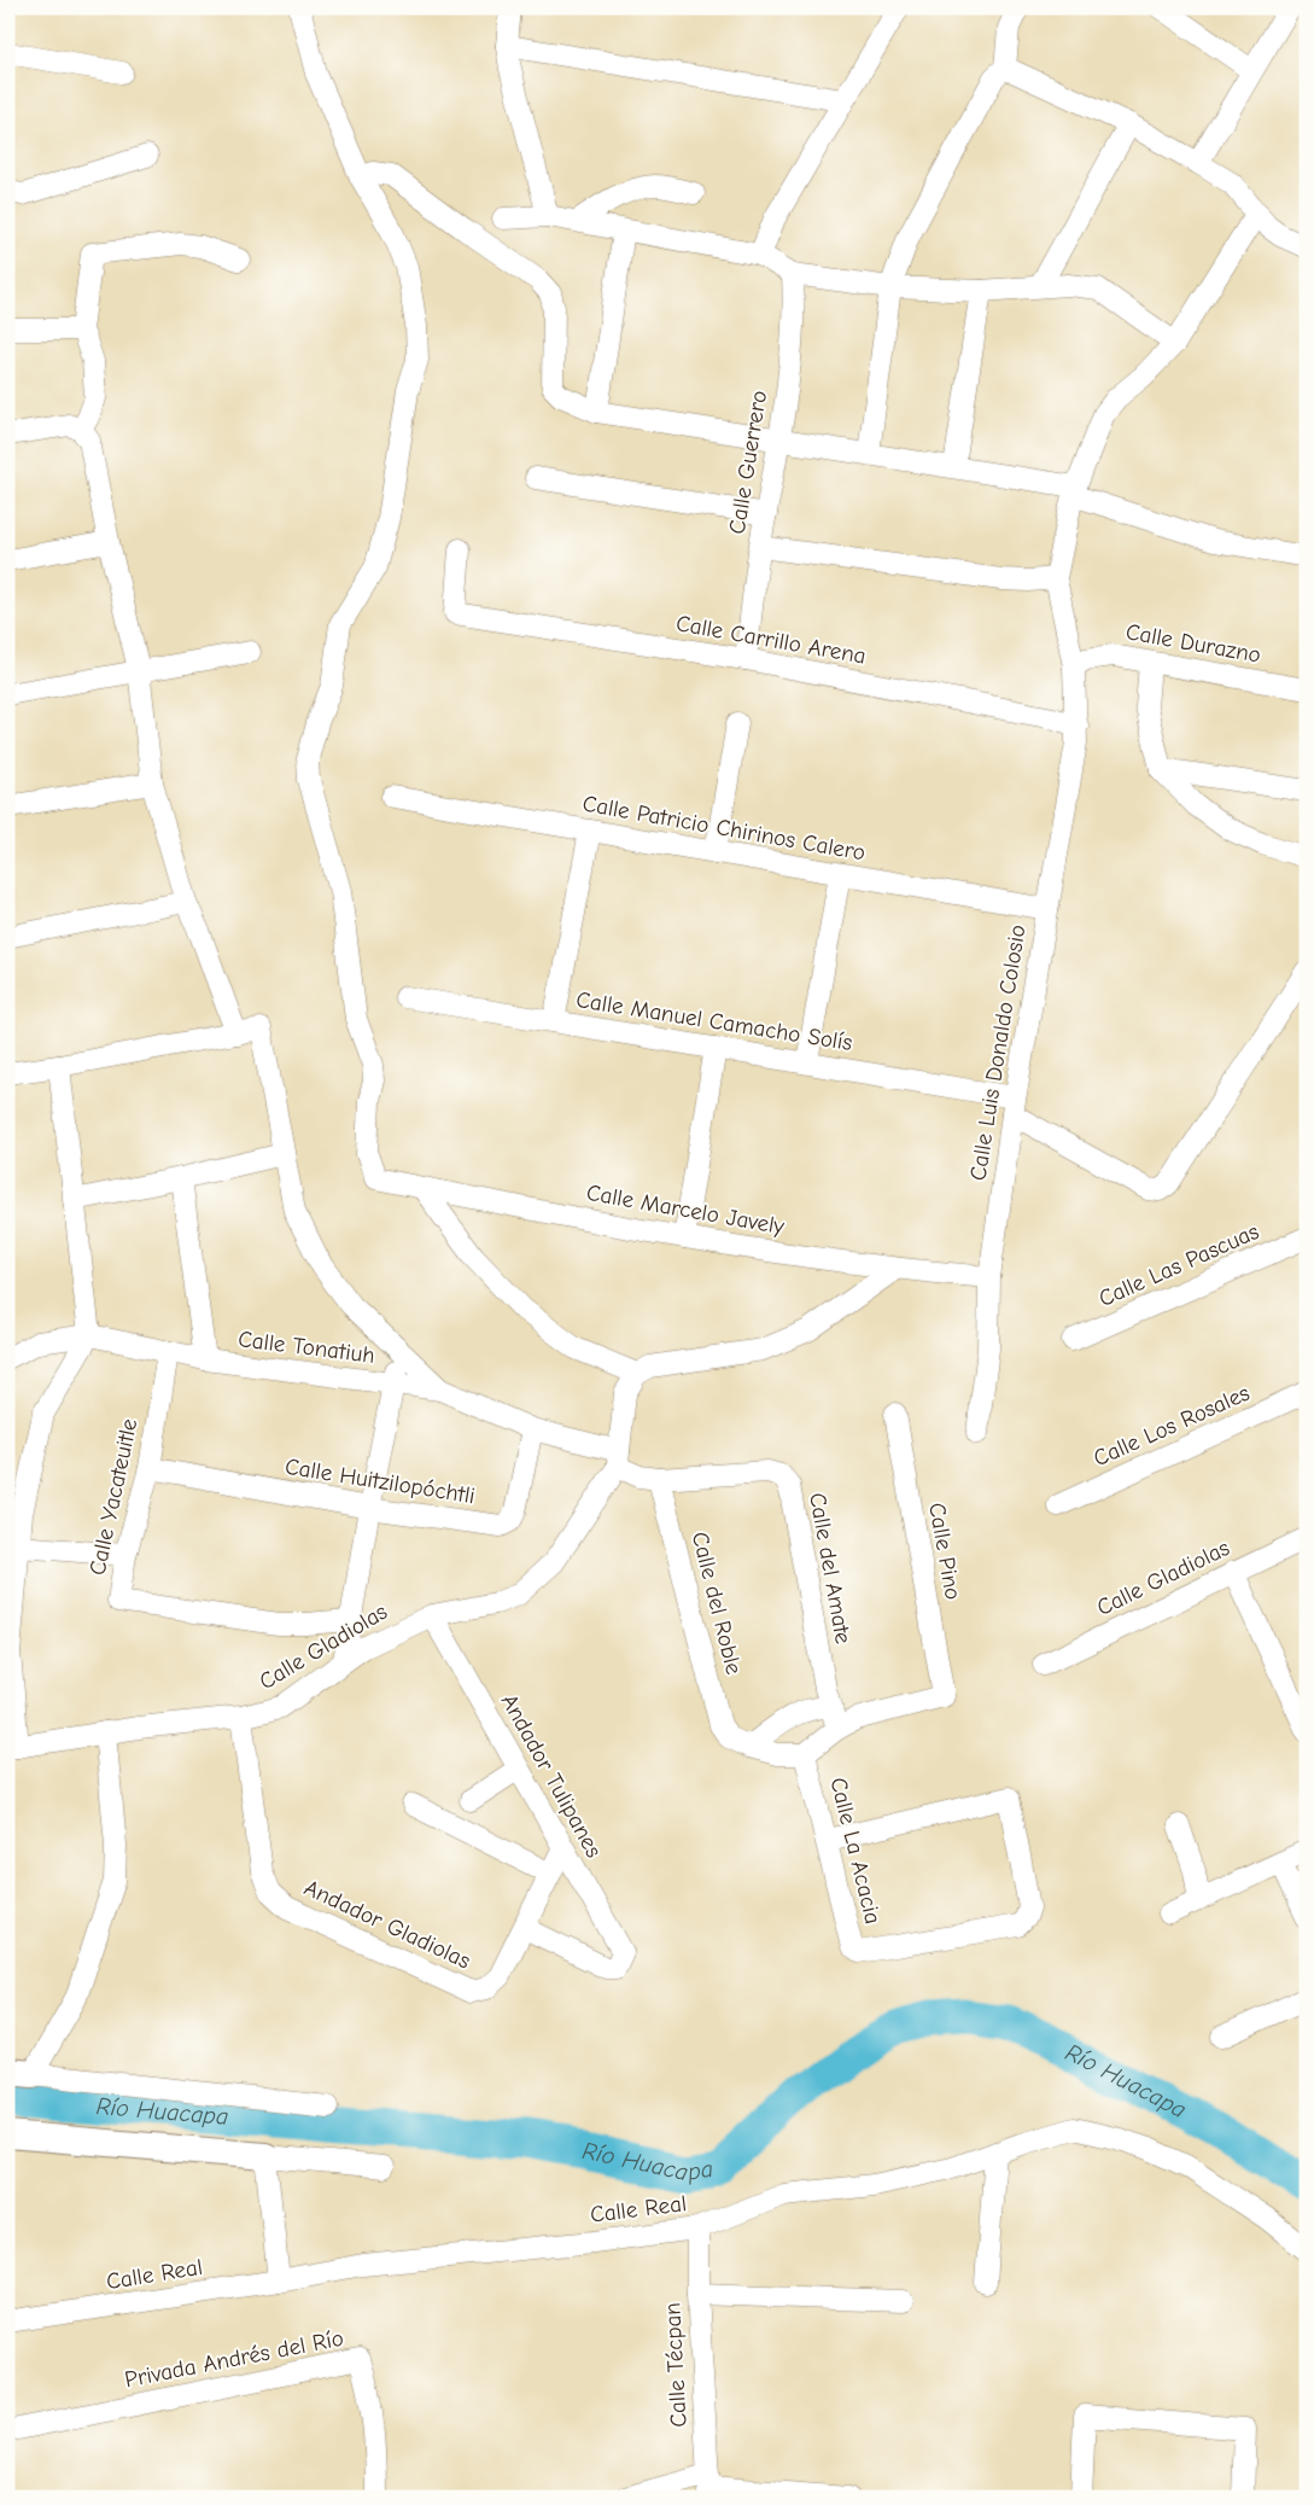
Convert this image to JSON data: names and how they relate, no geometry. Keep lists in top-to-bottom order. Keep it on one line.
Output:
{"streets":{"street":["Calle Guerrero","Calle Carrillo Arena","Calle Durazno","Calle Patricio Chirinos Calero","Calle Manuel Camacho Solís","Calle Luis Donaldo Colosio","Calle Marcelo Javely","Calle Las Pascuas","Calle Tonatiuh","Calle Los Rosales","Calle Huitzilopóchtli","Calle Yacateuitle","Calle Pino","Calle del Amate","Calle Gladiolas","Calle del Roble","Andador Tulipanes","Calle La Acacia","Andador Gladiolas","Calle Real","Privada Andrés del Río","Calle Técpan"]},"crossings":[["Calle Guerrero","Calle Carrillo Arena"],["Calle Carrillo Arena","Calle Luis Donaldo Colosio"],["Calle Durazno","Calle Luis Donaldo Colosio"],["Calle Patricio Chirinos Calero","Calle Luis Donaldo Colosio"],["Calle Manuel Camacho Solís","Calle Luis Donaldo Colosio"],["Calle Luis Donaldo Colosio","Calle Marcelo Javely"],["Calle Tonatiuh","Calle Yacateuitle"],["Calle Tonatiuh","Calle del Amate"],["Calle Huitzilopóchtli","Calle Yacateuitle"],["Calle Huitzilopóchtli","Calle del Amate"],["Calle Pino","Calle del Amate"],["Calle del Amate","Calle Gladiolas"],["Calle del Amate","Calle del Roble"],["Calle Gladiolas","Andador Tulipanes"],["Calle Gladiolas","Andador Gladiolas"],["Andador Tulipanes","Andador Gladiolas"],["Calle Real","Calle Técpan"]],"water":["Río Huacapa"]}
